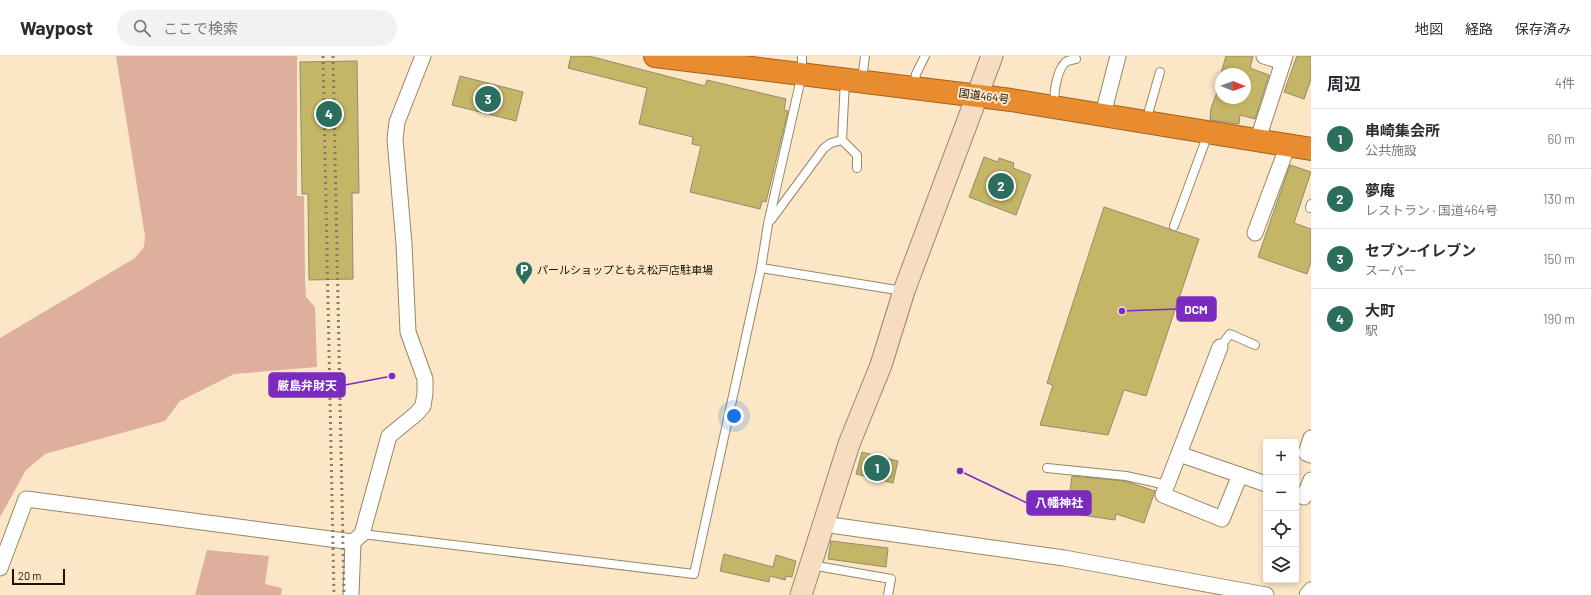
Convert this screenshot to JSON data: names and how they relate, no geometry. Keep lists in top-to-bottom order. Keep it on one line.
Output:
{"streets":{"highway":["国道464号"]},"places":{"parking":["パールショップともえ松戸店駐車場"],"other":["DCM","厳島弁財天","八幡神社"]},"scale_bar":"20 m","north":"right","page":{"header":"Waypost","search":"ここで検索","nav":["地図","経路","保存済み"],"heading":["周辺","4件"],"pins":["3","4","2","1"],"list":[{"mark":"1","name":"串崎集会所","note":"公共施設","value":"60 m"},{"mark":"2","name":"夢庵","note":"レストラン · 国道464号","value":"130 m"},{"mark":"3","name":"セブン-イレブン","note":"スーパー","value":"150 m"},{"mark":"4","name":"大町","note":"駅","value":"190 m"}],"map_buttons":["+","−"],"scale":"20 m"}}
